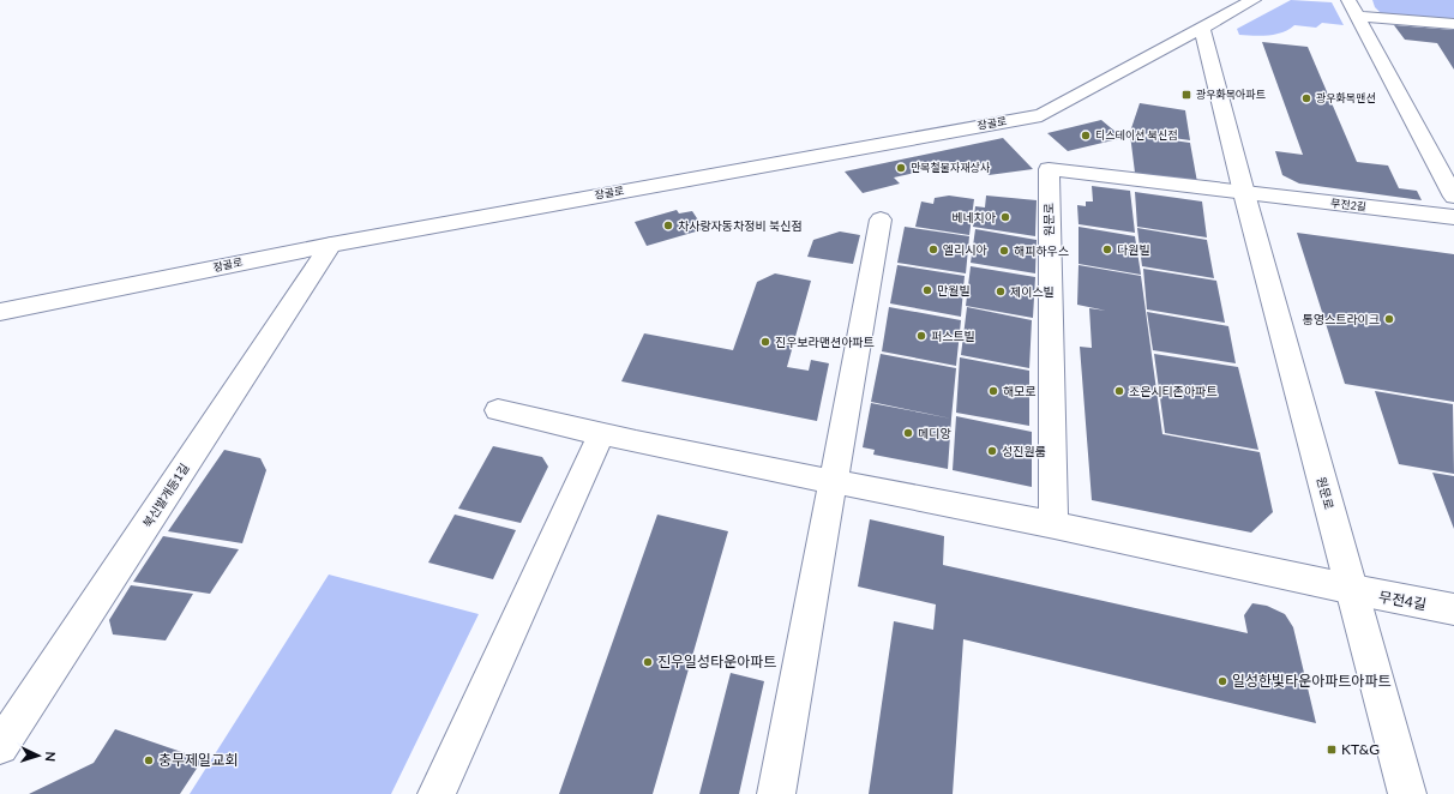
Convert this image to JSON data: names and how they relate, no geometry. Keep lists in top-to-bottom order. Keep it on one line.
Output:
{"streets":{"street":["장골로","무전2길","원문로","북신발개등1길","무전4길"]},"crossings":[["장골로","원문로"],["장골로","북신발개등1길"],["무전2길","원문로"],["원문로","무전4길"]],"places":{"transit":["광우화목아파트","KT&G"],"other":["광우화목맨션","티스테이션 북신점","만복철물자재상사","베네치아","차사랑자동차정비 북신점","엘리시아","다원빌","해피하우스","만월빌","제이스빌","통영스트라이크","퍼스트빌","진우보라맨션아파트","해모로","조은시티존아파트","메디앙","성진원룸","진우일성타운아파트","일성한빛타운아파트아파트","충무제일교회"]},"north":"right"}
